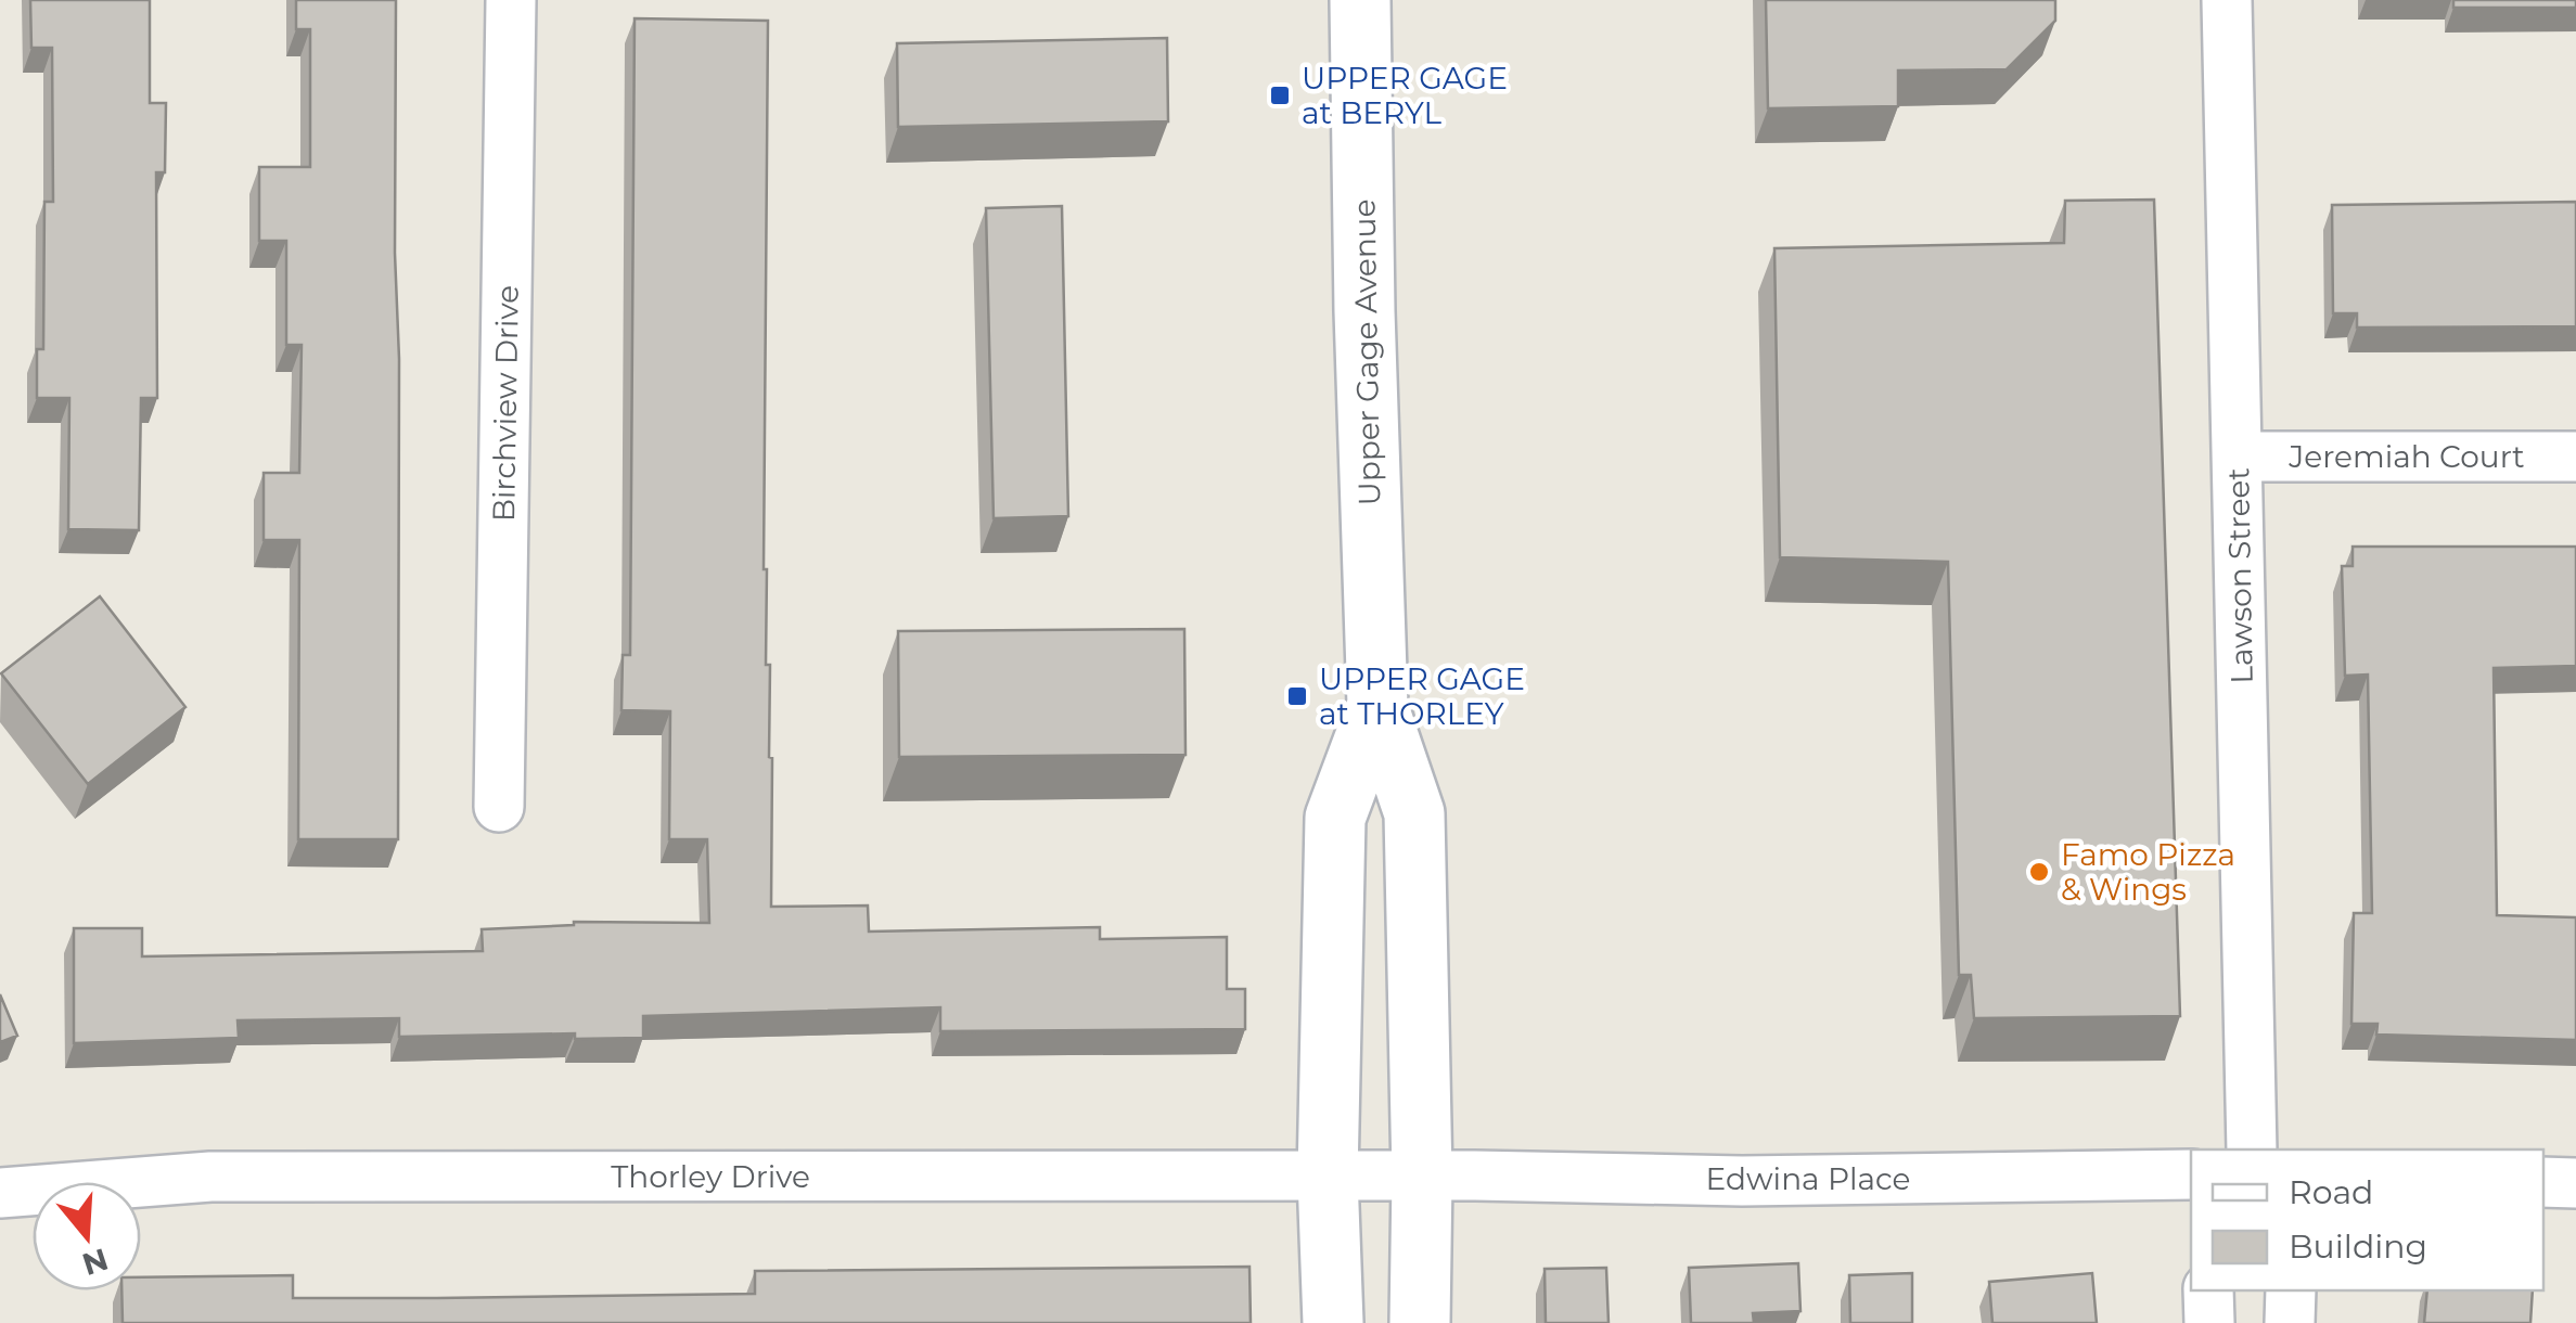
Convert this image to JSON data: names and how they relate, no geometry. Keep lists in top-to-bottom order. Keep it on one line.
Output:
{"streets":{"main road":["Upper Gage Avenue"],"street":["Birchview Drive","Jeremiah Court","Lawson Street","Thorley Drive","Edwina Place"]},"crossings":[["Upper Gage Avenue","Thorley Drive"],["Upper Gage Avenue","Edwina Place"],["Jeremiah Court","Lawson Street"],["Thorley Drive","Edwina Place"]],"places":{"transit":["UPPER GAGE at BERYL","UPPER GAGE at THORLEY"],"other":["Famo Pizza & Wings"]},"legend":["Road","Building"],"north":"bottom"}
